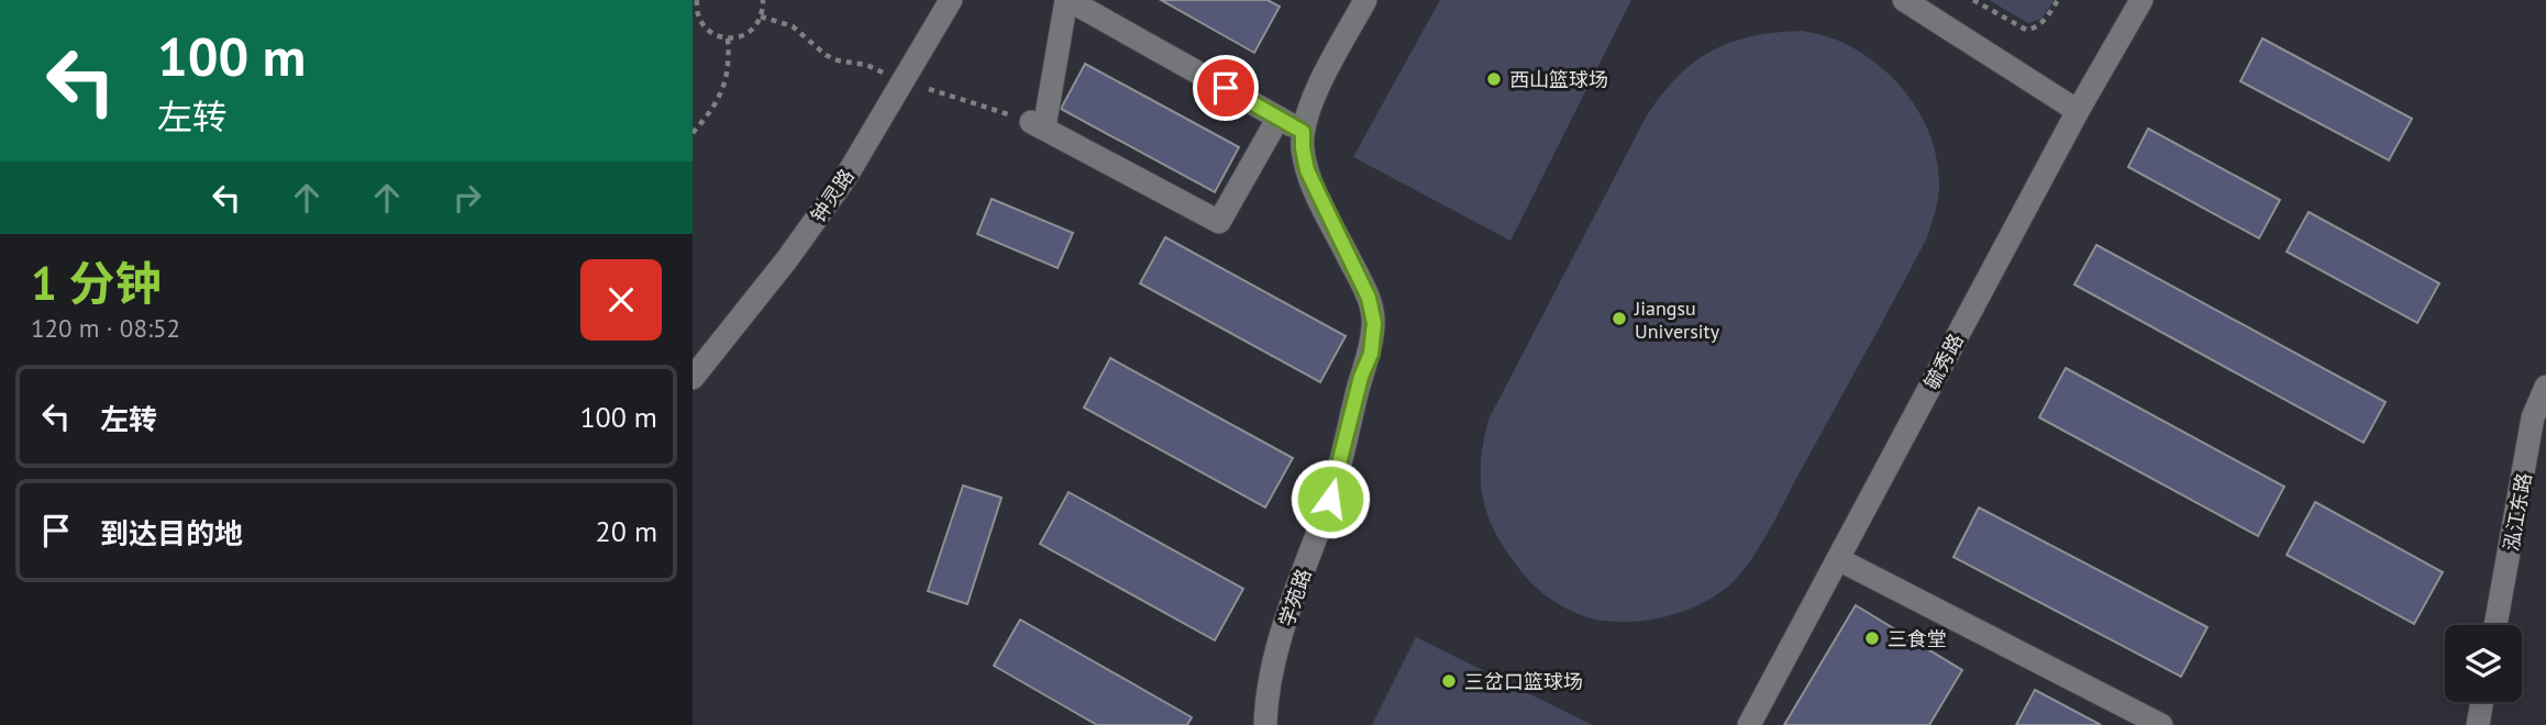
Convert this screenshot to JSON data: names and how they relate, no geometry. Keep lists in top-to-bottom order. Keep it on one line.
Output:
{"streets":{"lane":["钟灵路","毓秀路","泓江东路","学苑路"]},"places":["西山篮球场","Jiangsu University","三食堂","三岔口篮球场"],"page":{"turn":["100 m","左转"],"heading":["1 分钟","120 m · 08:52"],"list":[{"name":"左转","value":"100 m"},{"name":"到达目的地","value":"20 m"}]}}
